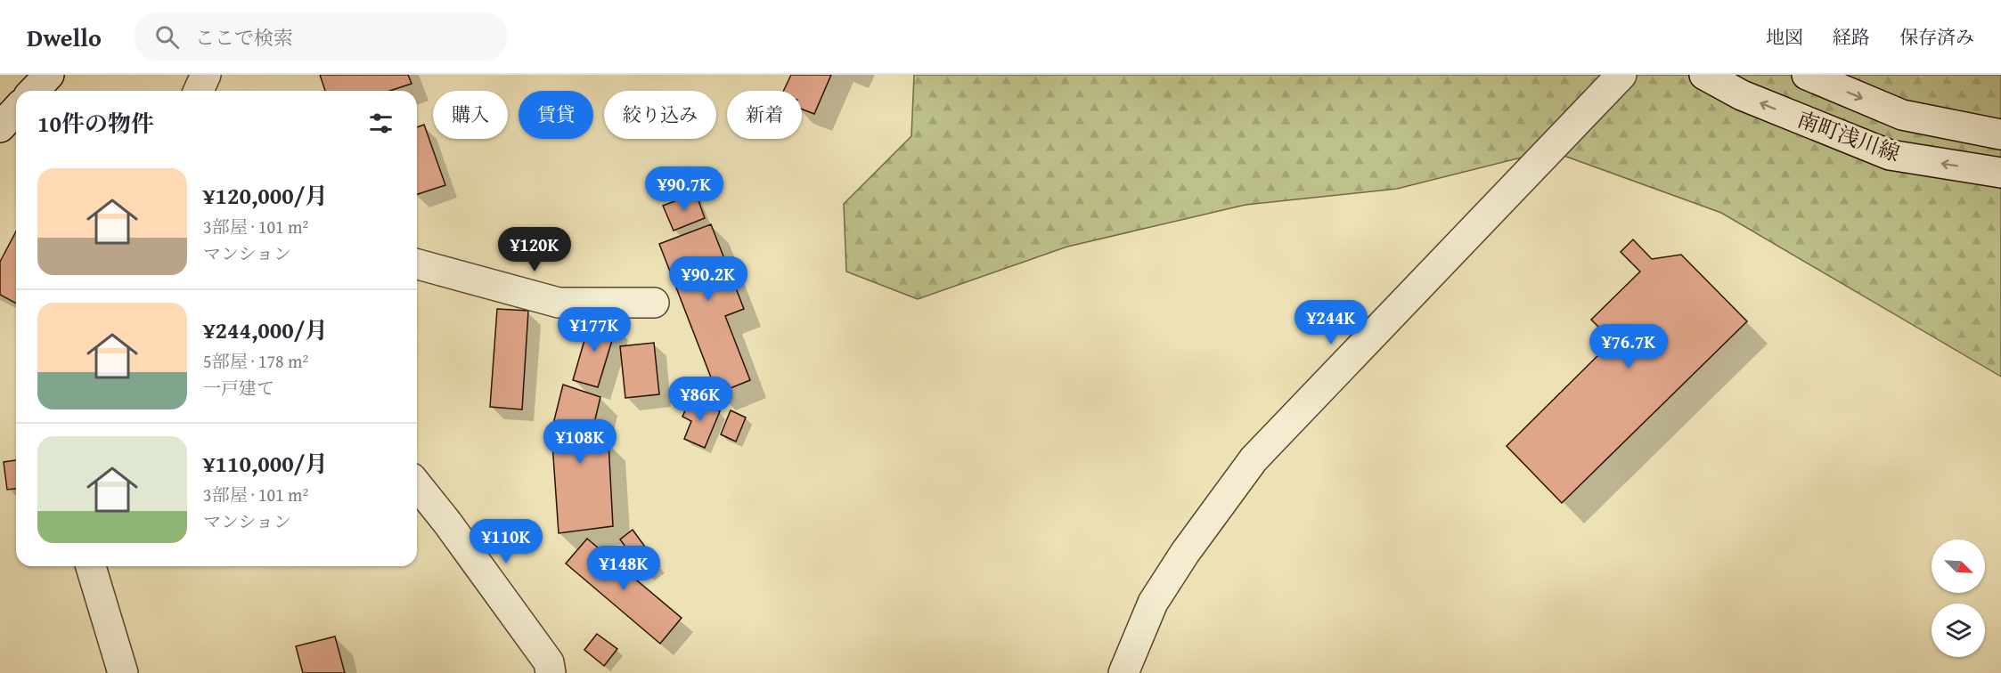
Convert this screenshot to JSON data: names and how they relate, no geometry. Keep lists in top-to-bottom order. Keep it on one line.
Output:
{"streets":{"street":["南町浅川線"]},"north":"bottom right","page":{"header":"Dwello","search":"ここで検索","nav":["地図","経路","保存済み"],"chip":["購入","賃貸","絞り込み","新着"],"heading":"10件の物件","list":[{"name":"¥120,000/月","note":"3部屋 · 101 m² · マンション"},{"name":"¥244,000/月","note":"5部屋 · 178 m² · 一戸建て"},{"name":"¥110,000/月","note":"3部屋 · 101 m² · マンション"}],"price":["¥90.7K","¥120K","¥90.2K","¥244K","¥177K","¥76.7K","¥86K","¥108K","¥110K","¥148K"]}}
